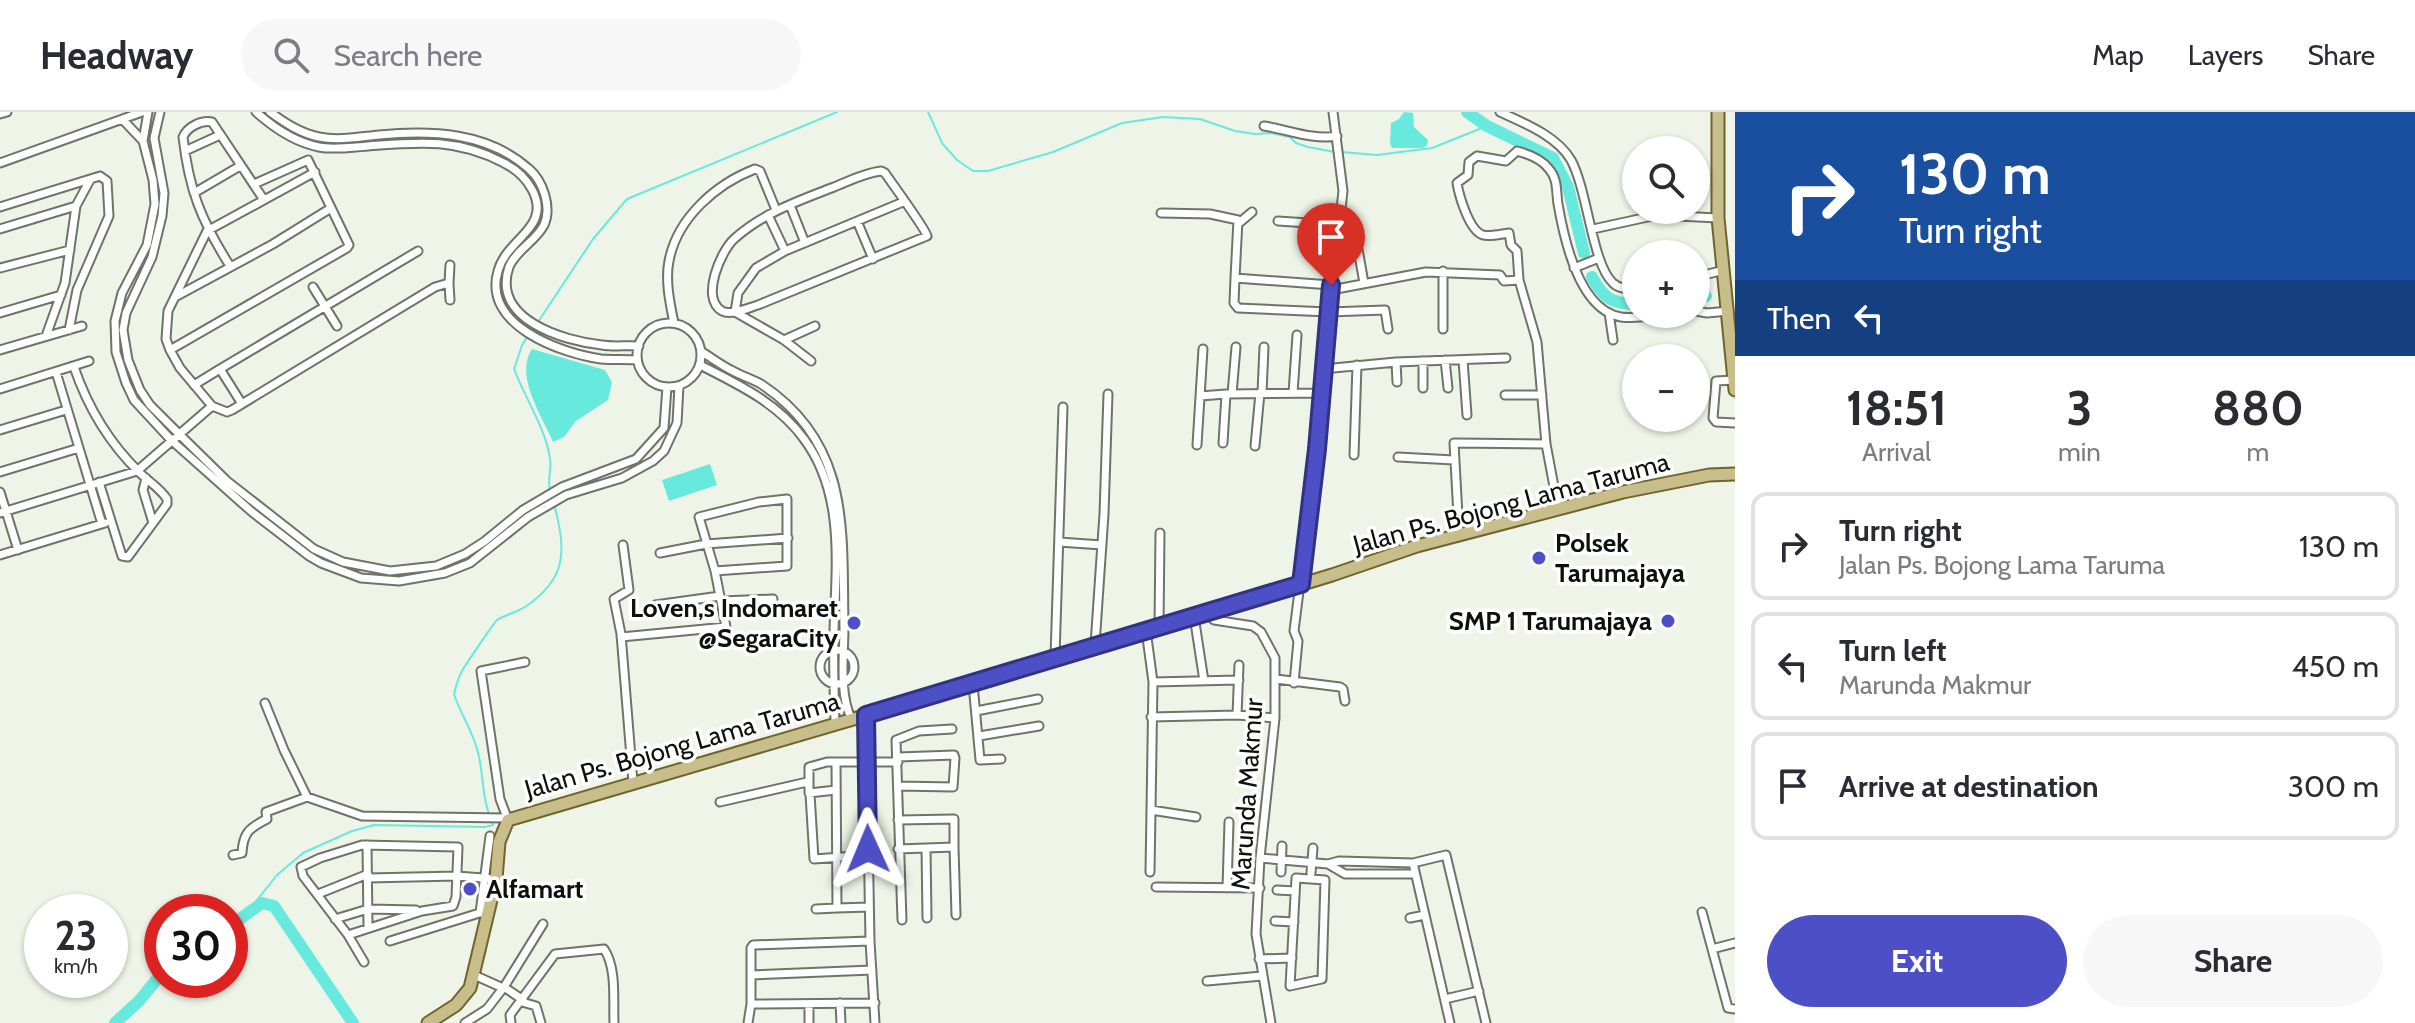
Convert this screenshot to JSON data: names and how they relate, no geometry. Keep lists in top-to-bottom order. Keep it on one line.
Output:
{"streets":{"main road":["Jalan Ps. Bojong Lama Taruma"],"street":["Marunda Makmur"]},"crossings":[["Jalan Ps. Bojong Lama Taruma","Marunda Makmur"]],"places":["Polsek Tarumajaya","SMP 1 Tarumajaya","Loven,s Indomaret @SegaraCity","Alfamart"],"page":{"header":"Headway","search":"Search here","nav":["Map","Layers","Share"],"turn":["130 m","Turn right"],"map_buttons":["+","−"],"then":"Then","eta":["18:51","Arrival","3","min","880","m"],"list":[{"name":"Turn right","note":"Jalan Ps. Bojong Lama Taruma","value":"130 m"},{"name":"Turn left","note":"Marunda Makmur","value":"450 m"},{"name":"Arrive at destination","value":"300 m"}],"speed":"23 km/h","limit":"30","buttons":["Exit","Share"]}}
